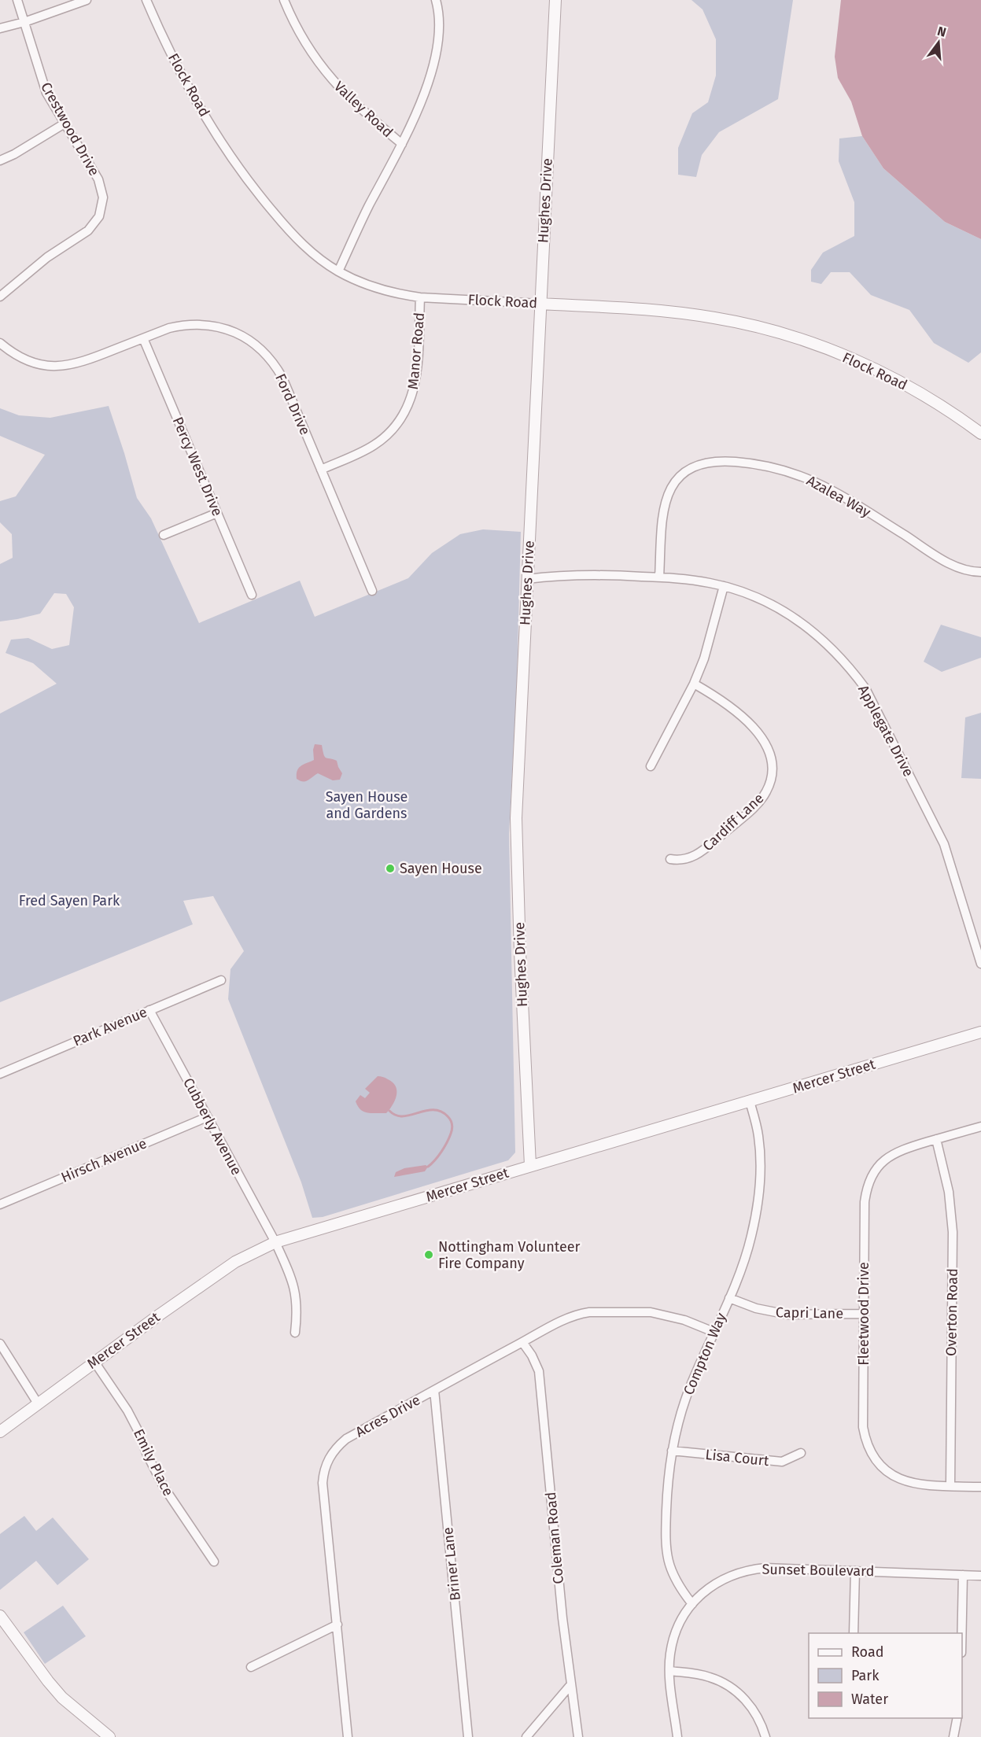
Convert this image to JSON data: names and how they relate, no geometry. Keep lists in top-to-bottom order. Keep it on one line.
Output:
{"streets":{"street":["Flock Road","Valley Road","Crestwood Drive","Hughes Drive","Manor Road","Ford Drive","Percy West Drive","Azalea Way","Applegate Drive","Cardiff Lane","Park Avenue","Mercer Street","Cubberly Avenue","Hirsch Avenue","Overton Road","Capri Lane","Fleetwood Drive","Compton Way","Acres Drive","Lisa Court","Emily Place","Coleman Road","Briner Lane","Sunset Boulevard"]},"crossings":[["Flock Road","Valley Road"],["Flock Road","Hughes Drive"],["Flock Road","Manor Road"],["Hughes Drive","Applegate Drive"],["Hughes Drive","Mercer Street"],["Manor Road","Ford Drive"],["Ford Drive","Percy West Drive"],["Azalea Way","Applegate Drive"],["Park Avenue","Cubberly Avenue"],["Mercer Street","Cubberly Avenue"],["Mercer Street","Compton Way"],["Mercer Street","Emily Place"],["Cubberly Avenue","Hirsch Avenue"],["Overton Road","Fleetwood Drive"],["Capri Lane","Fleetwood Drive"],["Capri Lane","Compton Way"],["Compton Way","Acres Drive"],["Compton Way","Lisa Court"],["Compton Way","Sunset Boulevard"],["Acres Drive","Coleman Road"],["Acres Drive","Briner Lane"]],"parks":["Sayen House and Gardens","Fred Sayen Park"],"places":["Sayen House","Nottingham Volunteer Fire Company"],"legend":["Road","Park","Water"],"north":"top"}
